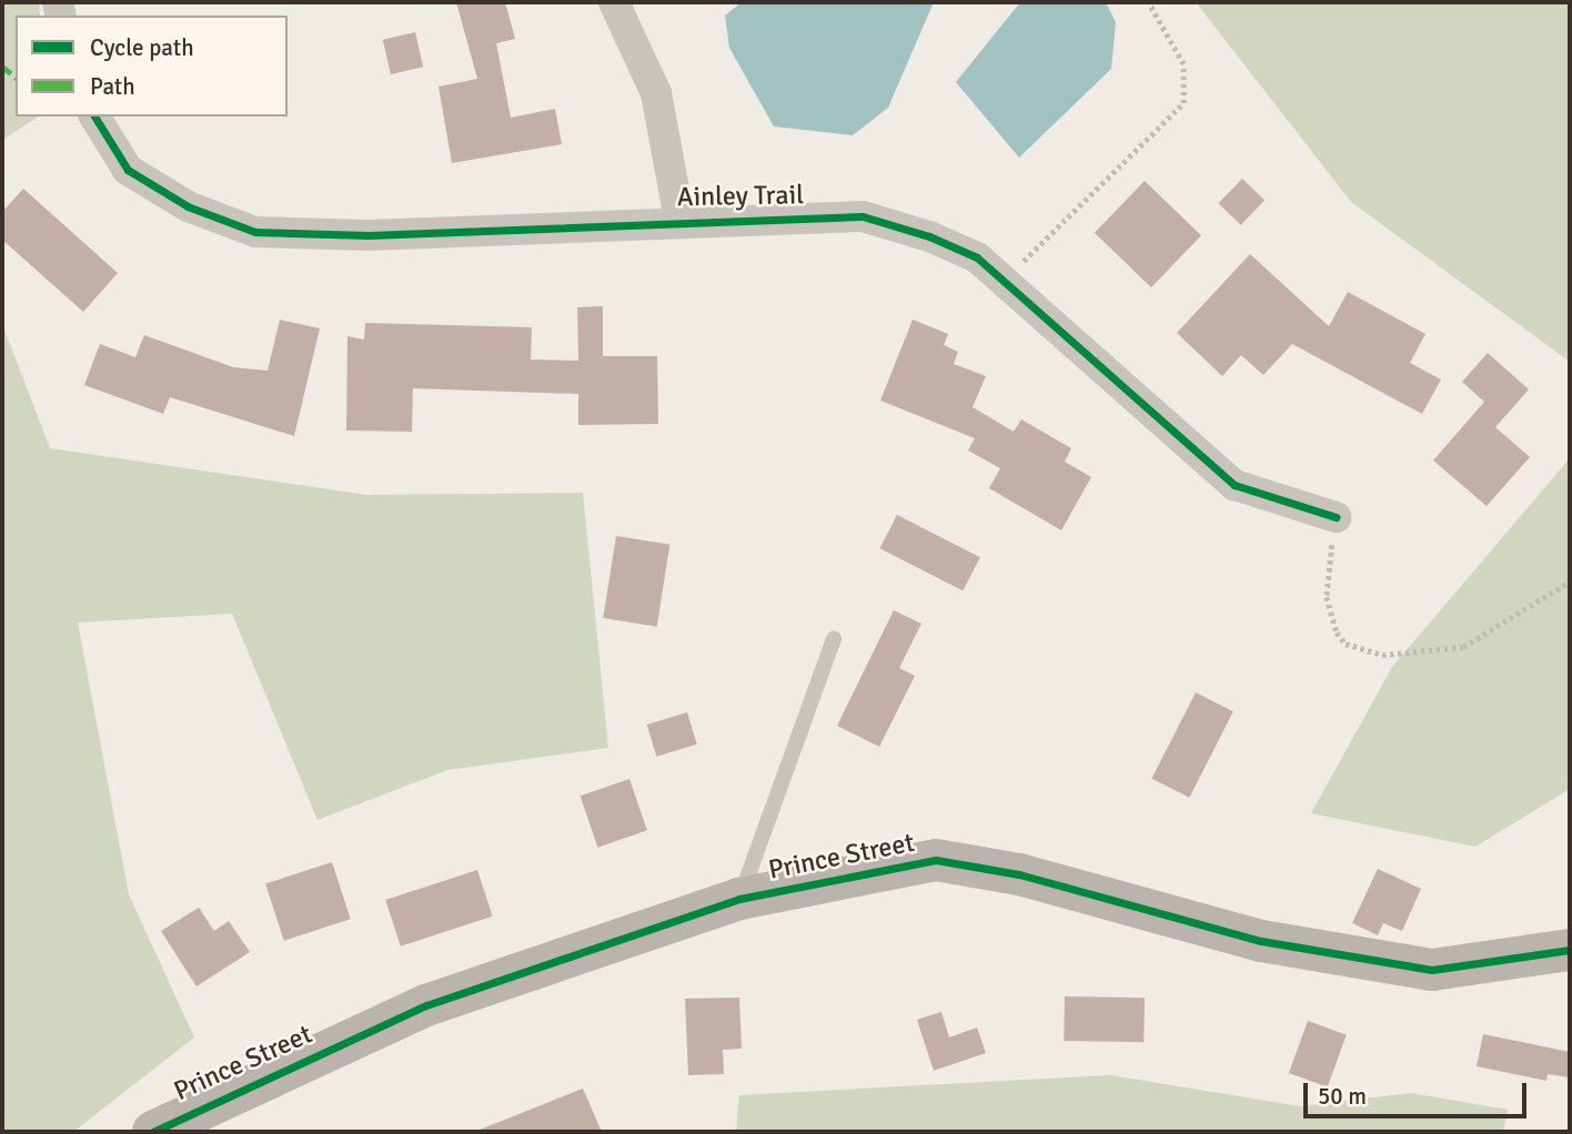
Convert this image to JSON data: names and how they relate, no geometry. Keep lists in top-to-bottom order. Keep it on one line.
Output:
{"streets":{"street":["Ainley Trail","Prince Street"]},"legend":["Cycle path","Path"],"scale_bar":"50 m"}
